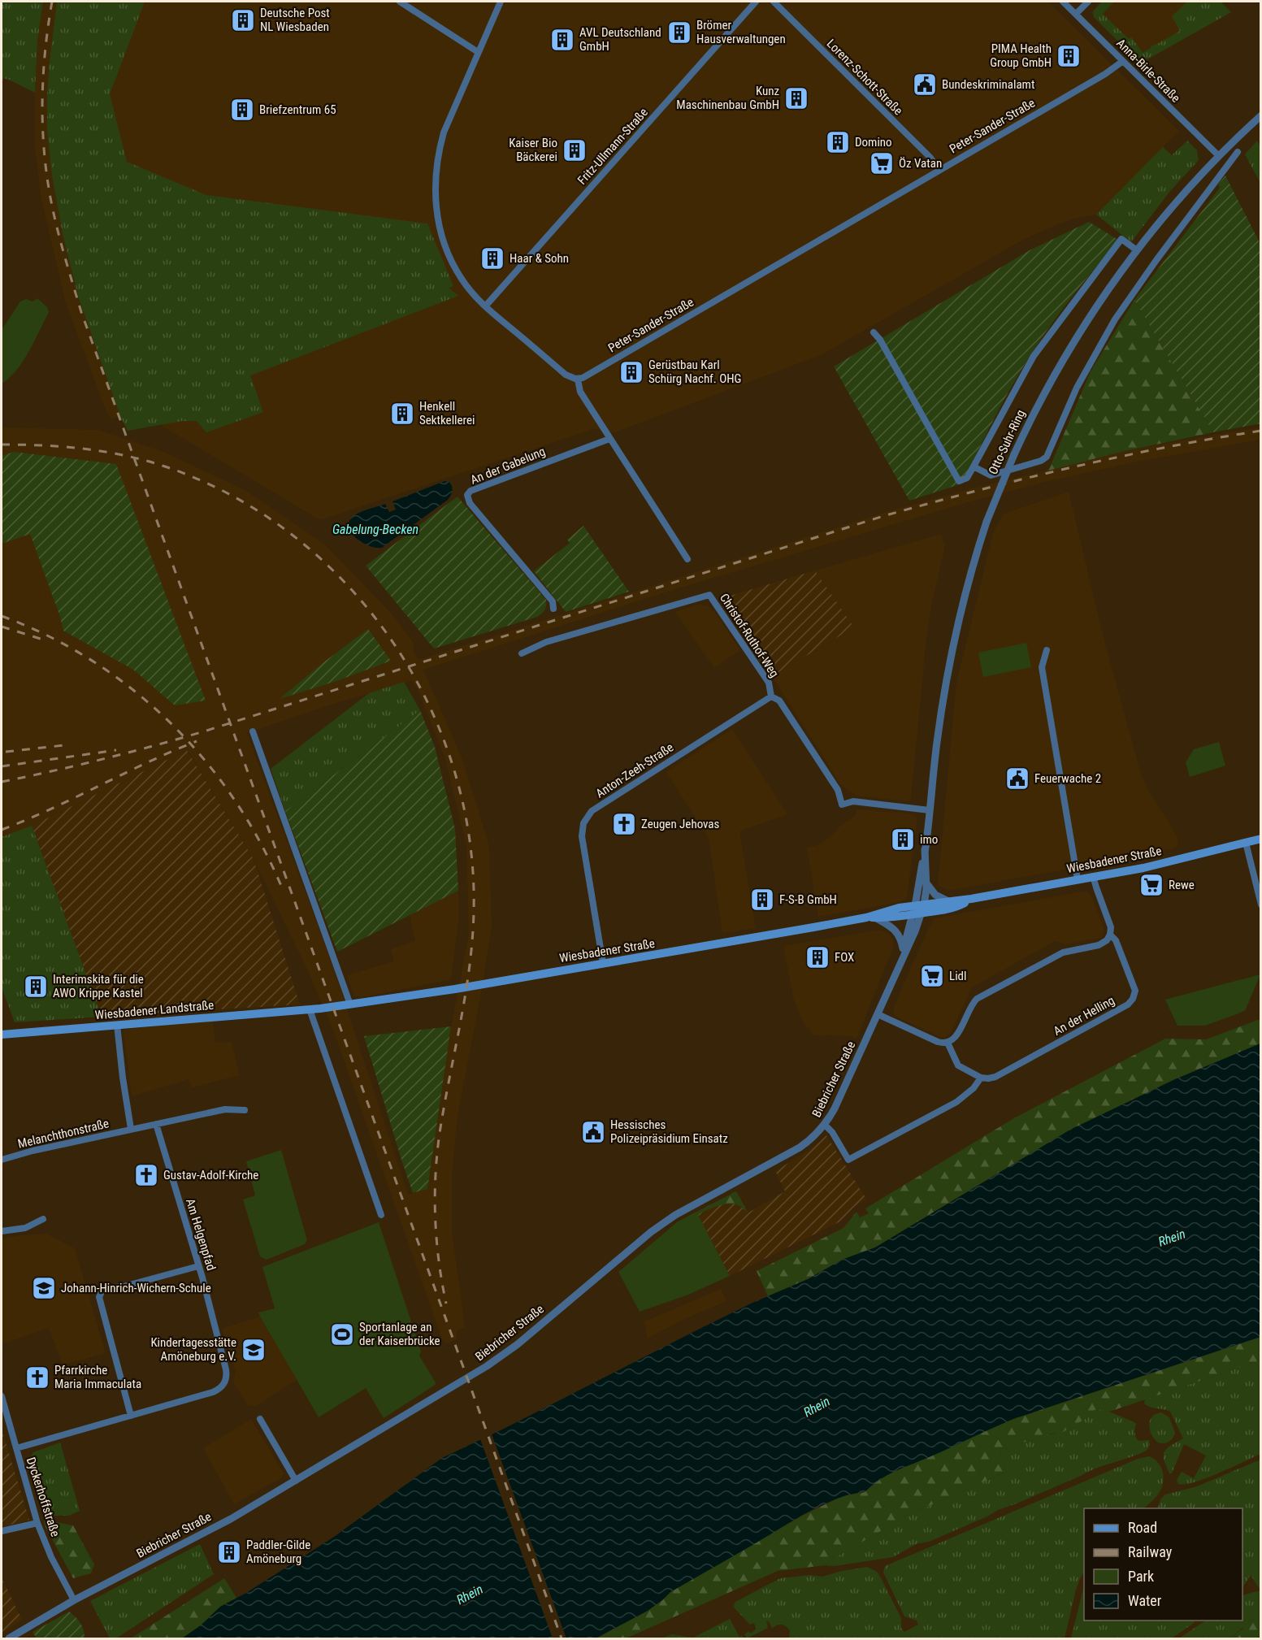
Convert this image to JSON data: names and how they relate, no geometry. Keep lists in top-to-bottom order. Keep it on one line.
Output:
{"streets":{"main road":["Wiesbadener Straße","Wiesbadener Landstraße"],"street":["Anna-Birle-Straße","Lorenz-Schott-Straße","Peter-Sander-Straße","Fritz-Ullmann-Straße","Otto-Suhr-Ring","An der Gabelung","Christof-Ruthof-Weg","Anton-Zeeh-Straße","An der Helling","Biebricher Straße","Melanchthonstraße","Am Helgenpfad","Dyckerhoffstraße"]},"crossings":[["Anna-Birle-Straße","Peter-Sander-Straße"],["Anna-Birle-Straße","Otto-Suhr-Ring"],["Lorenz-Schott-Straße","Peter-Sander-Straße"],["Otto-Suhr-Ring","Christof-Ruthof-Weg"],["Otto-Suhr-Ring","Wiesbadener Straße"],["Otto-Suhr-Ring","Biebricher Straße"],["Christof-Ruthof-Weg","Anton-Zeeh-Straße"],["Anton-Zeeh-Straße","Wiesbadener Straße"],["Wiesbadener Straße","Wiesbadener Landstraße"],["Wiesbadener Straße","An der Helling"],["Wiesbadener Straße","Biebricher Straße"],["Biebricher Straße","Dyckerhoffstraße"],["Melanchthonstraße","Am Helgenpfad"]],"water":["Gabelung-Becken","Rhein"],"places":{"building":["Deutsche Post NL Wiesbaden","Brömer Hausverwaltungen","AVL Deutschland GmbH","PIMA Health Group GmbH","Kunz Maschinenbau GmbH","Briefzentrum 65","Domino","Kaiser Bio Bäckerei","Haar & Sohn","Gerüstbau Karl Schürg Nachf. OHG","Henkell Sektkellerei","imo","F-S-B GmbH","FOX","Interimskita für die AWO Krippe Kastel","Paddler-Gilde Amöneburg"],"public building":["Bundeskriminalamt","Feuerwache 2","Hessisches Polizeipräsidium Einsatz"],"supermarket":["Öz Vatan","Rewe","Lidl"],"church":["Zeugen Jehovas","Gustav-Adolf-Kirche","Pfarrkirche Maria Immaculata"],"school or university":["Johann-Hinrich-Wichern-Schule","Kindertagesstätte Amöneburg e.V."],"sports":["Sportanlage an der Kaiserbrücke"]},"legend":["Road","Railway","Park","Water"]}
